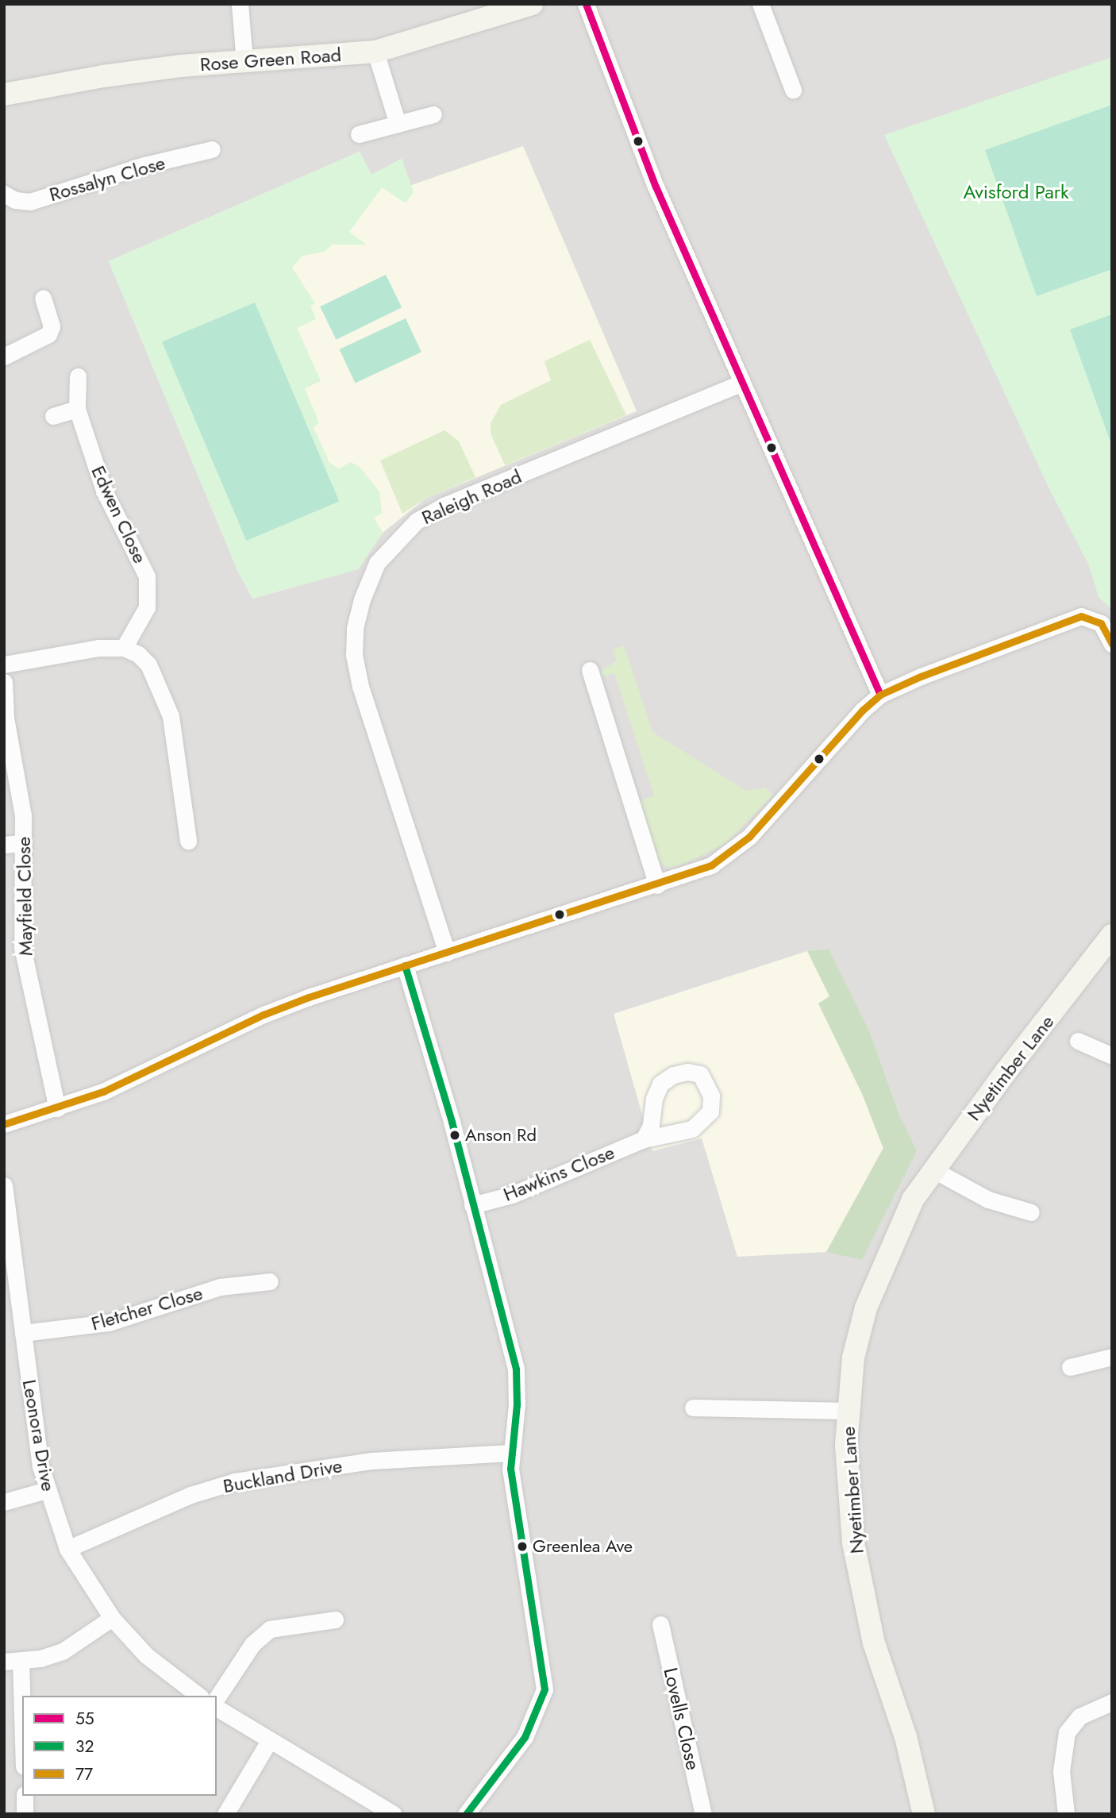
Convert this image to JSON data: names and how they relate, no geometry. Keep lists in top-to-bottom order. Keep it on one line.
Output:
{"streets":{"street":["Rose Green Road","Rossalyn Close","Raleigh Road","Edwen Close","Mayfield Close","Nyetimber Lane","Hawkins Close","Fletcher Close","Leonora Drive","Buckland Drive","Lovells Close"]},"crossings":[["Fletcher Close","Leonora Drive"],["Leonora Drive","Buckland Drive"]],"parks":["Avisford Park"],"places":["Anson Rd","Greenlea Ave"],"lines":["transit line 55","transit line 77","transit line 32"],"legend":["55","32","77"]}
